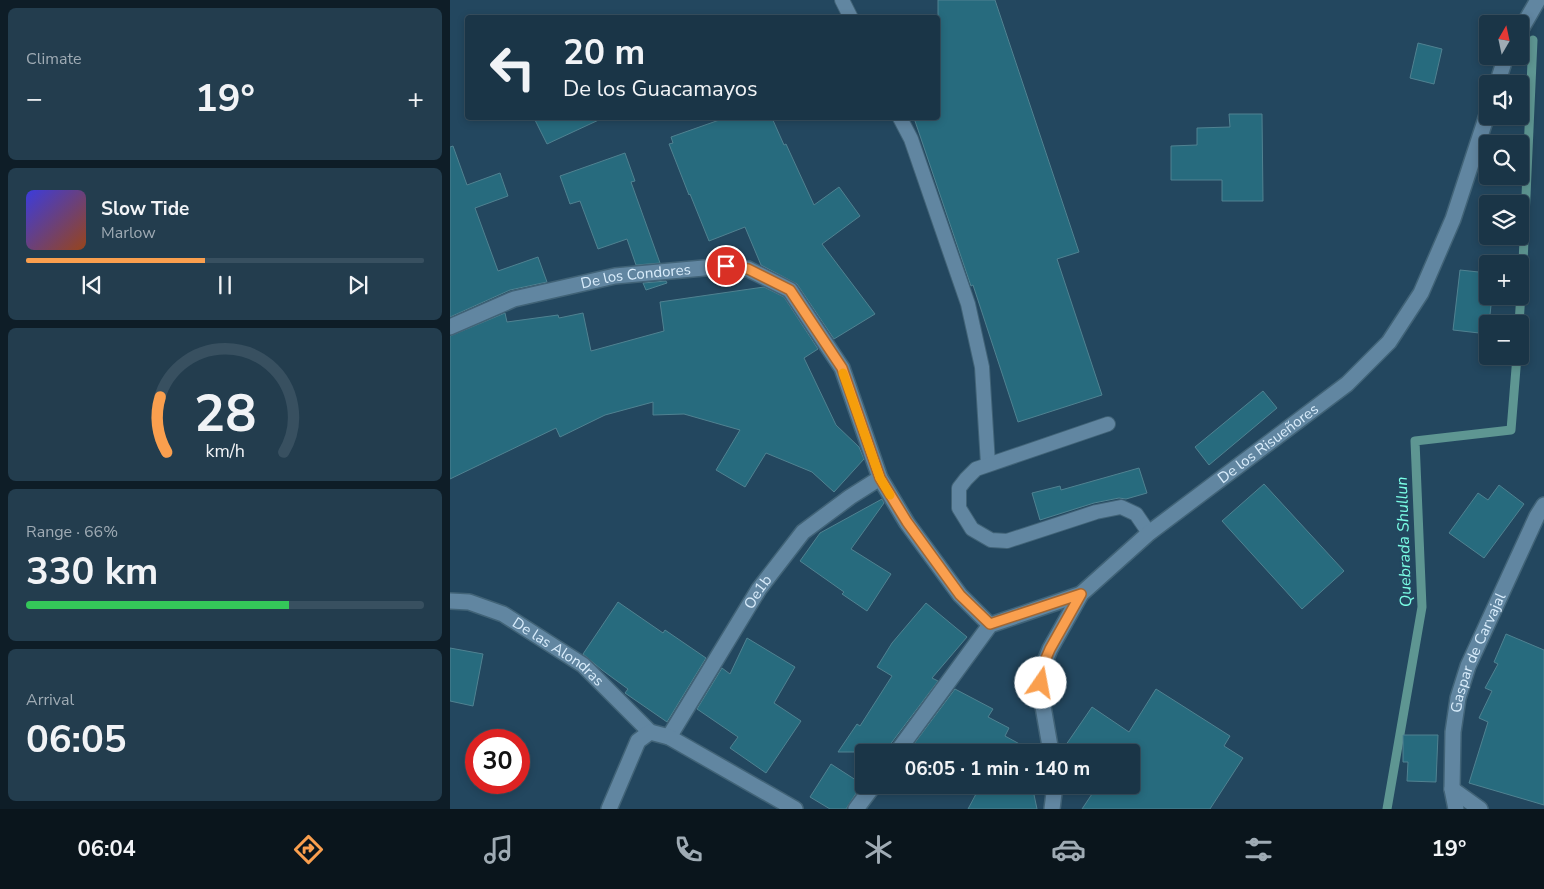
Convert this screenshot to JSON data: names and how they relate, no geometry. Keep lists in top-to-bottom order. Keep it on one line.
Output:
{"streets":{"street":["De los Condores","De los Risueñores","Oe1b","De las Alondras","Gaspar de Carvajal"]},"crossings":[["De los Condores","Oe1b"]],"water":["Quebrada Shullun"],"north":"top","page":{"tile":["Climate",["Range · 66%","330 km"],["Arrival","06:05"]],"map_buttons":["+","−"],"turn":["20 m","De los Guacamayos"],"heat":["−","19°","+"],"song":["Slow Tide","Marlow"],"limit":"30","trip":"06:05 · 1 min · 140 m","tabs":["06:04","19°"],"gauge":["28","km/h"]}}
